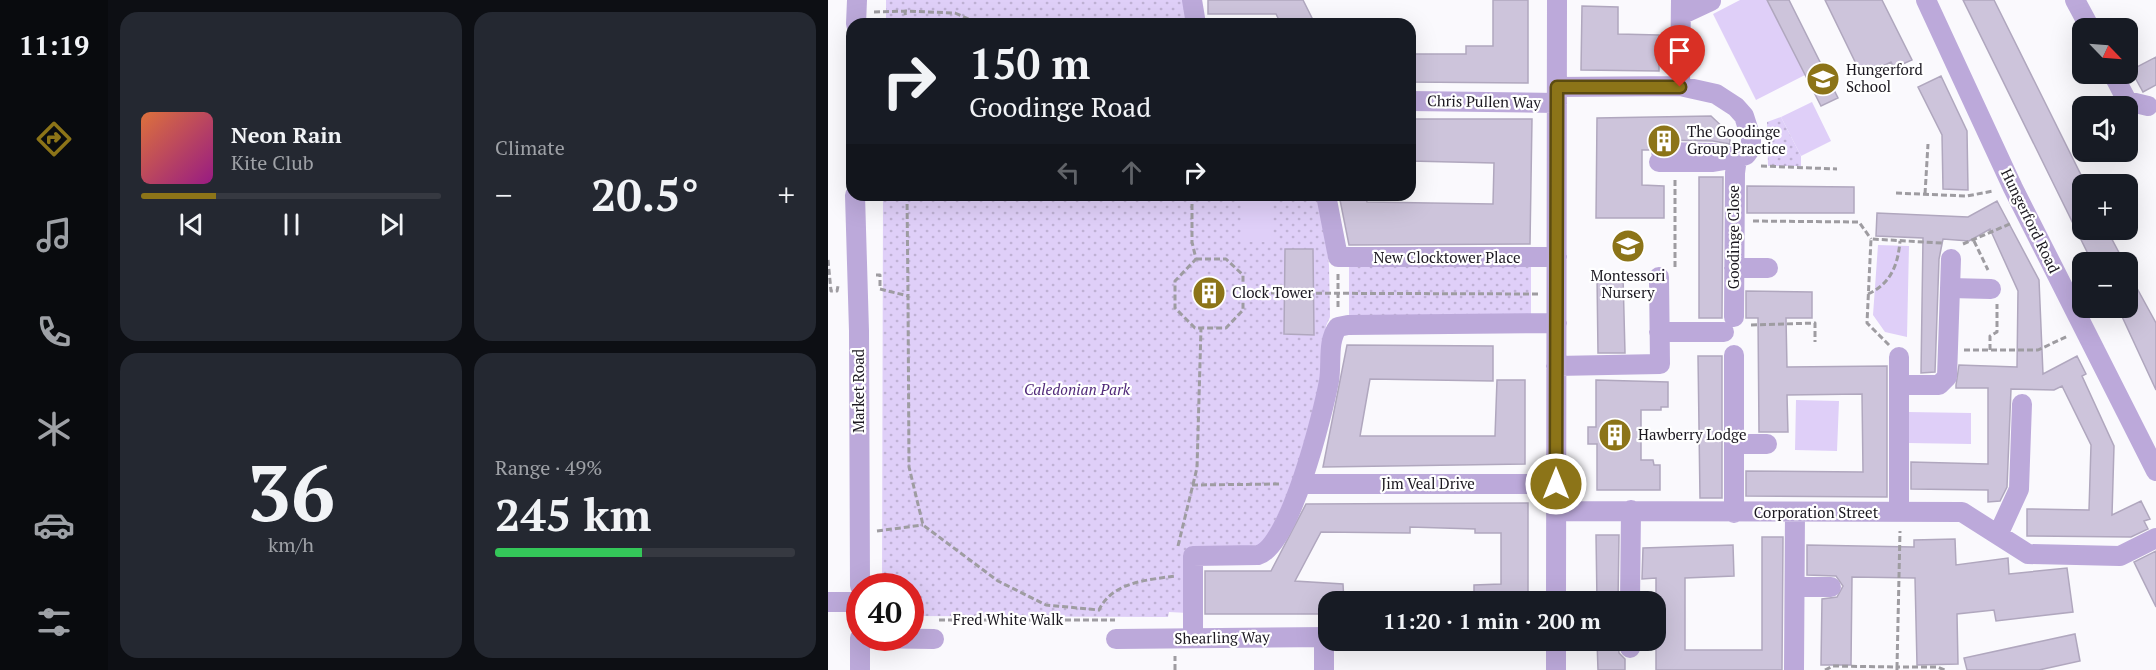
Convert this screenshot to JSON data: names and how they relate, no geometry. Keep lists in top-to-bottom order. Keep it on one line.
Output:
{"streets":{"street":["Chris Pullen Way","Hungerford Road","Goodinge Close","New Clocktower Place","Market Road","Jim Veal Drive","Corporation Street","Fred White Walk","Shearling Way"]},"crossings":[["Chris Pullen Way","Goodinge Close"]],"parks":["Caledonian Park"],"places":{"school or university":["Hungerford School","Montessori Nursery"],"building":["The Goodinge Group Practice","Clock Tower","Hawberry Lodge"]},"north":"bottom right","page":{"tabs":"11:19","tile":["Climate",["36","km/h"],["Range · 49%","245 km"]],"map_buttons":["+","−"],"turn":["150 m","Goodinge Road"],"song":["Neon Rain","Kite Club"],"heat":["−","20.5°","+"],"limit":"40","trip":"11:20 · 1 min · 200 m"}}
